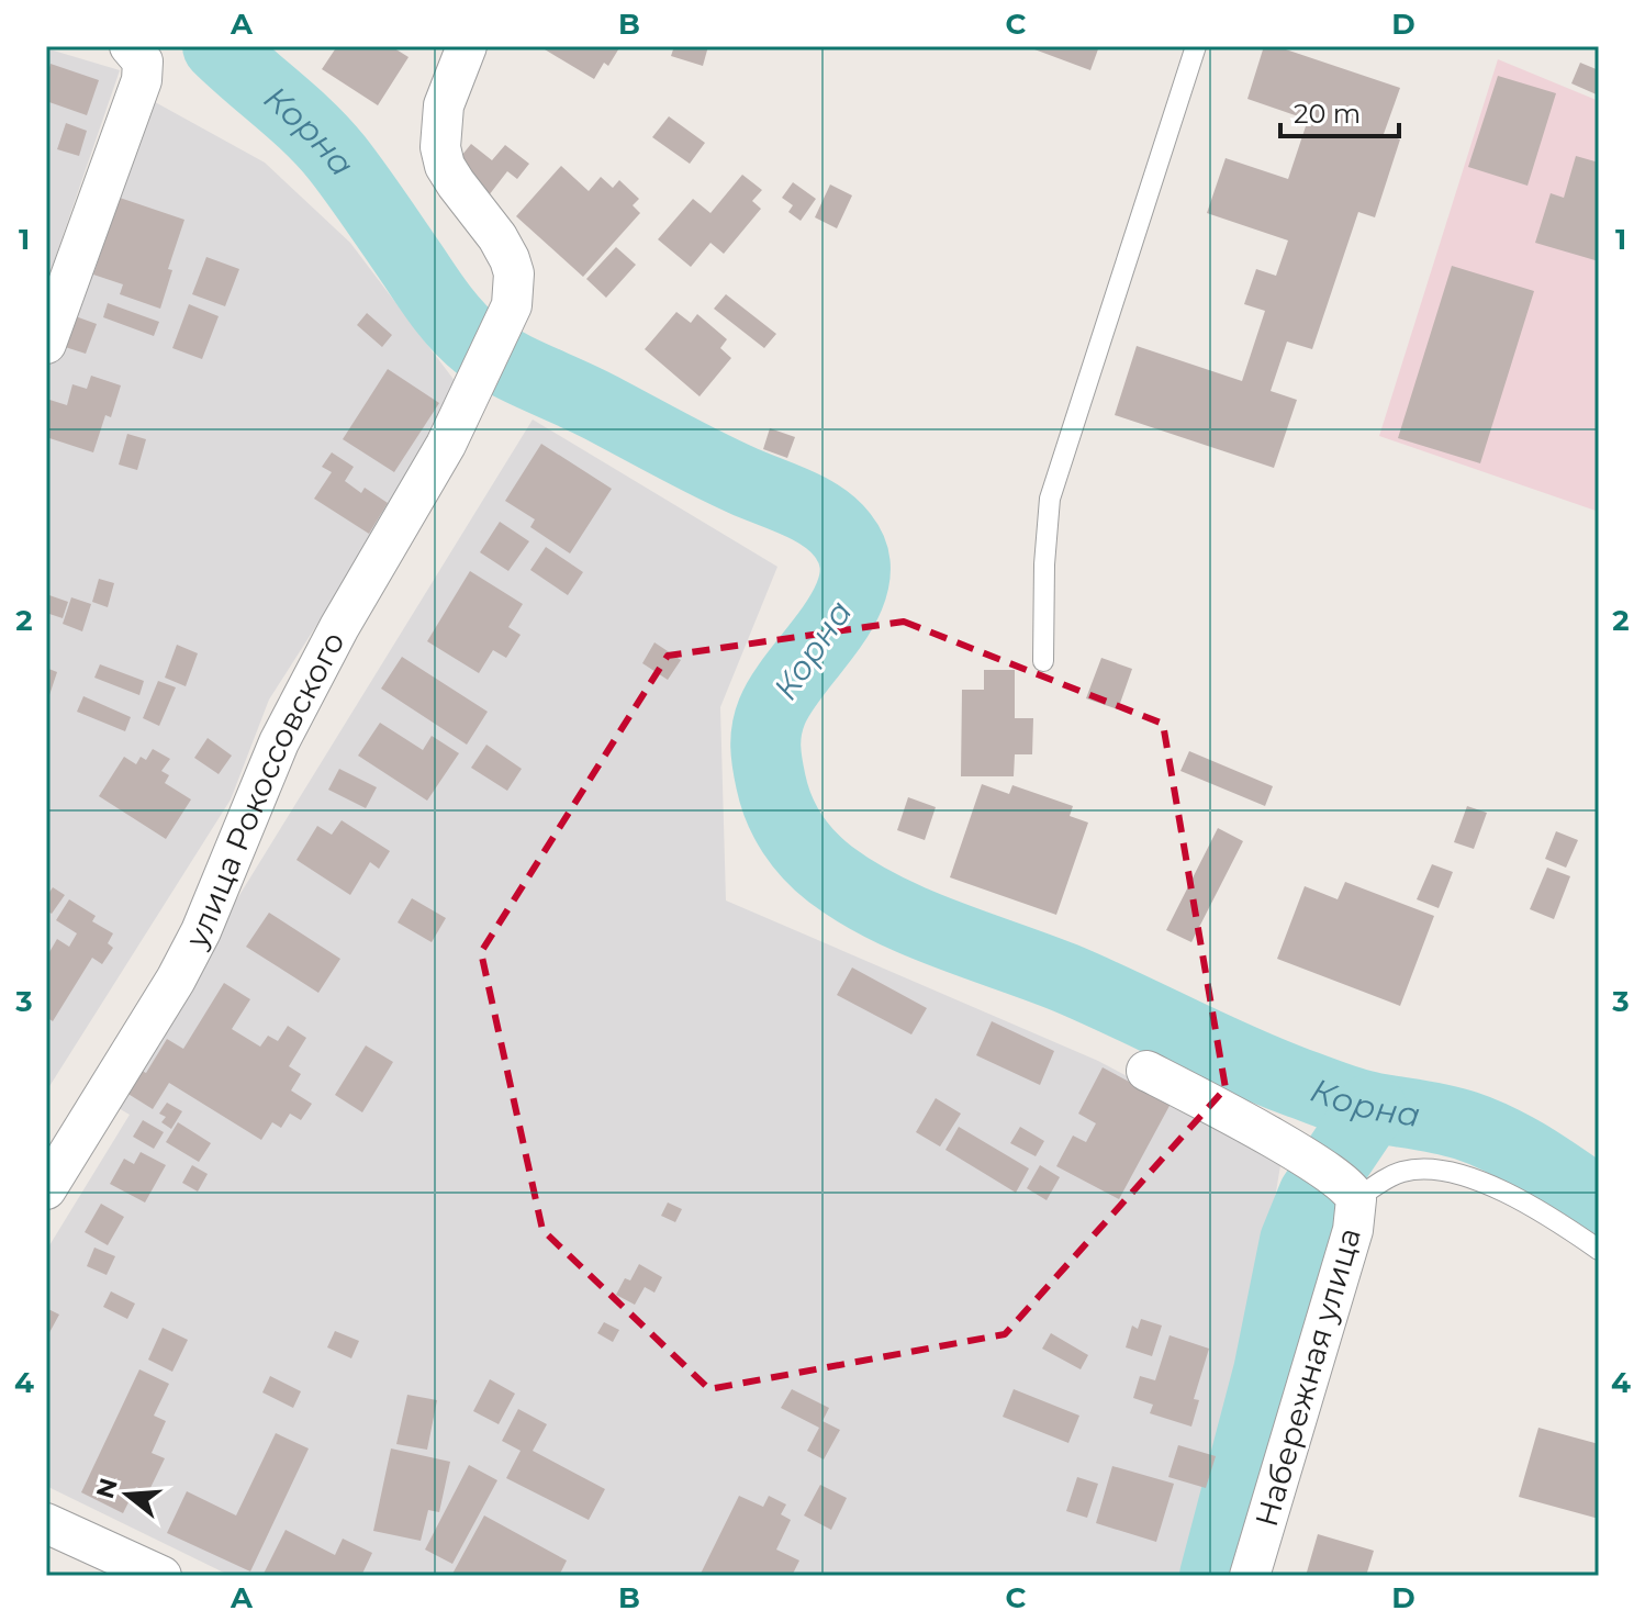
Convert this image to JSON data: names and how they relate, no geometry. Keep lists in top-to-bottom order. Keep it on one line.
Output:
{"streets":{"street":["улица Рокоссовского","Набережная улица"]},"water":["Корна"],"scale_bar":"20 m","north":"left","grid":{"columns":["A","B","C","D"],"rows":["1","2","3","4"]}}
